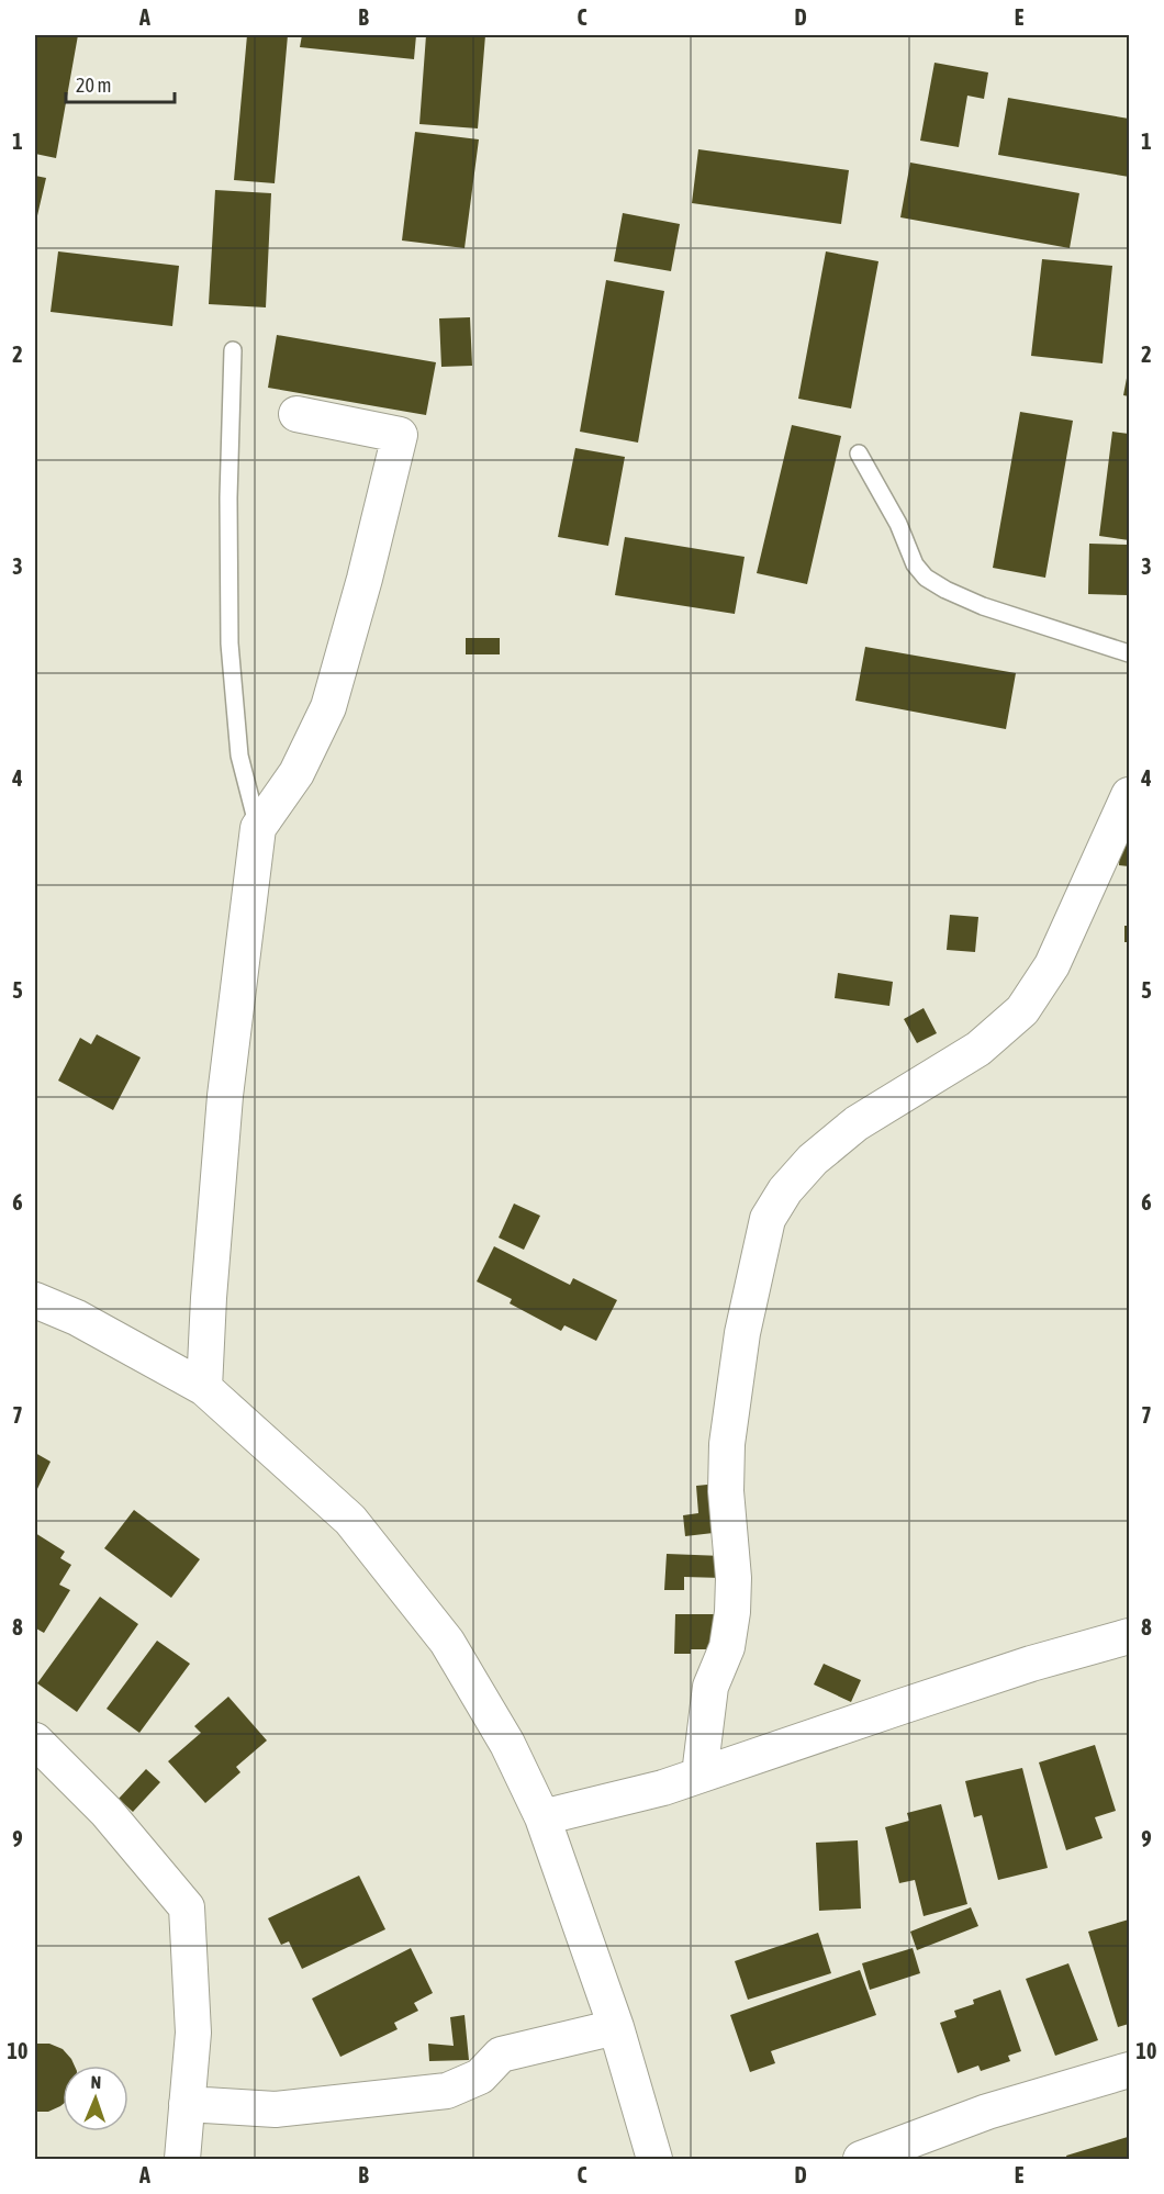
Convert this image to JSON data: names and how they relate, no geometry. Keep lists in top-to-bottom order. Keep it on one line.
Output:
{"scale_bar":"20 m","north":"top","grid":{"columns":["A","B","C","D","E"],"rows":["1","2","3","4","5","6","7","8","9","10"]}}
